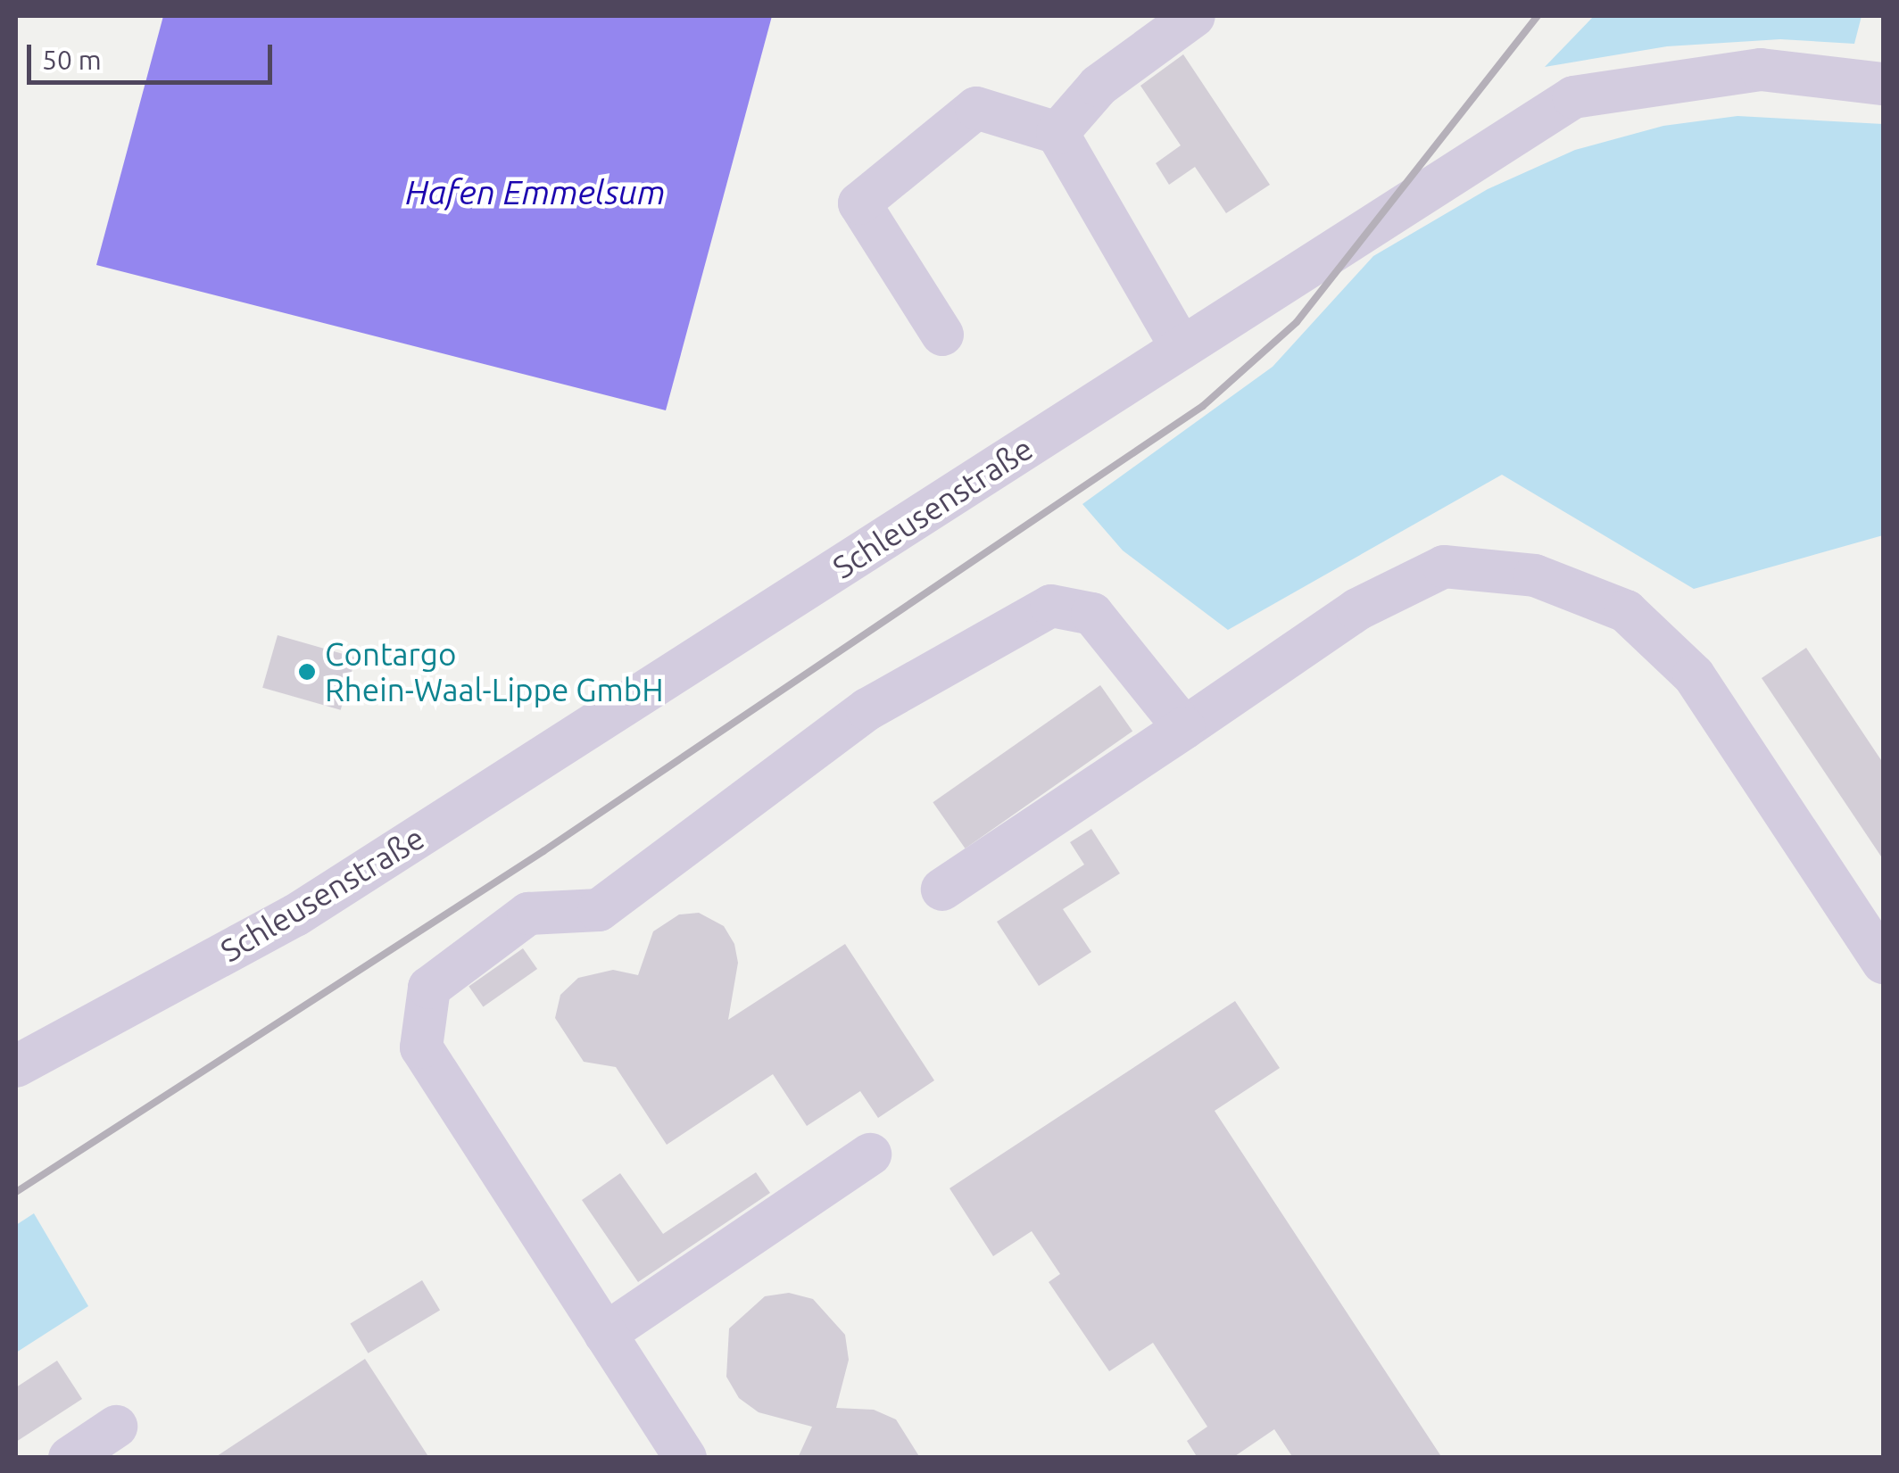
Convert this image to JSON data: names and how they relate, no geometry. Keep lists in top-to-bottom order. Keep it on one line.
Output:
{"streets":{"street":["Schleusenstraße"]},"water":["Hafen Emmelsum"],"places":["Contargo Rhein-Waal-Lippe GmbH"],"scale_bar":"50 m"}
